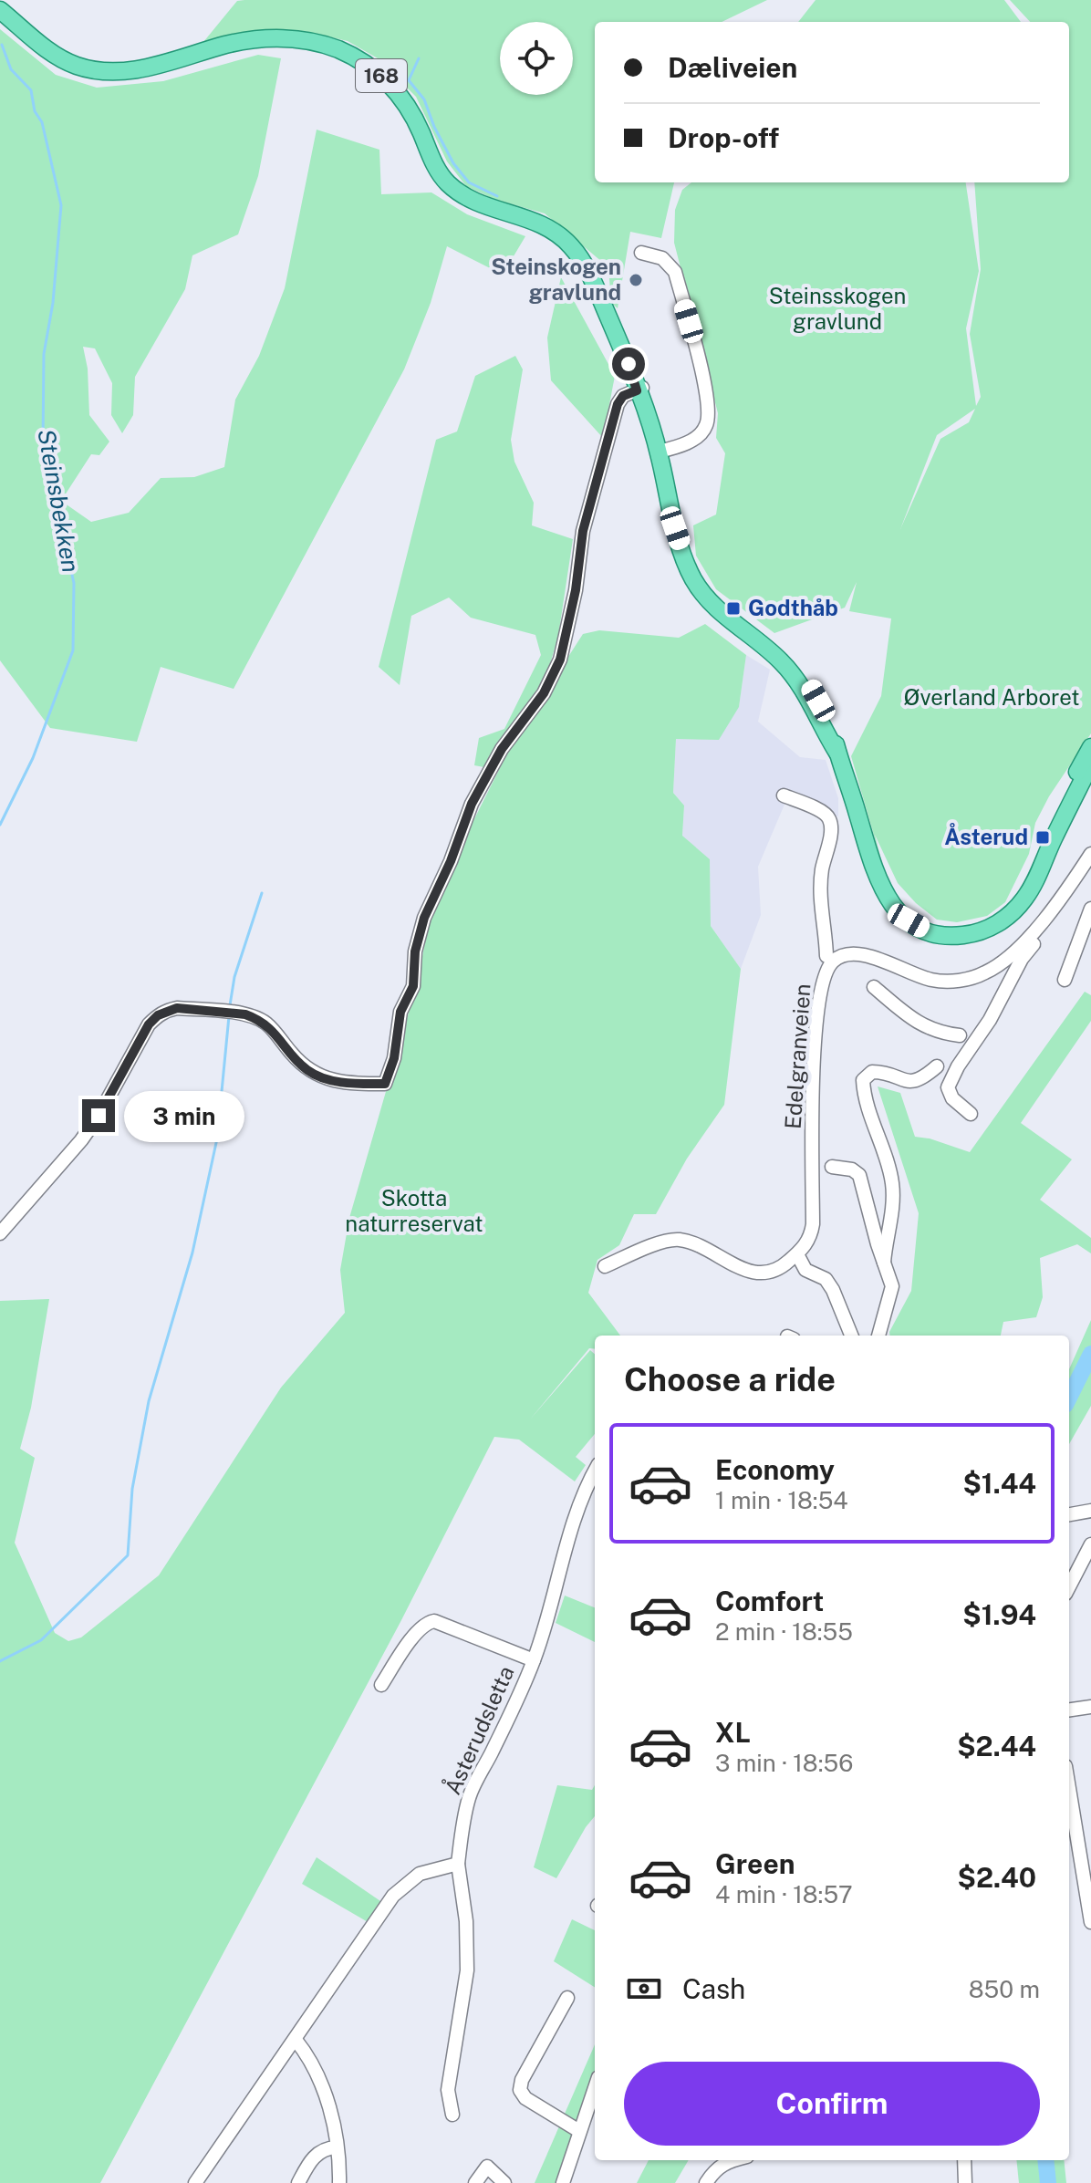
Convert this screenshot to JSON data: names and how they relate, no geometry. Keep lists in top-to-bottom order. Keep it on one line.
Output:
{"streets":{"main road":["168"],"street":["Edelgranveien","Åsterudsletta"]},"water":["Steinsbekken"],"parks":["Steinsskogen gravlund","Øverland Arboret","Skotta naturreservat"],"places":{"other":["Steinskogen gravlund"],"transit":["Godthåb","Åsterud"]},"page":{"banner":["Dæliveien","Drop-off"],"bubble":"3 min","heading":"Choose a ride","list":[{"name":"Economy","note":"1 min · 18:54","value":"$1.44"},{"name":"Comfort","note":"2 min · 18:55","value":"$1.94"},{"name":"XL","note":"3 min · 18:56","value":"$2.44"},{"name":"Green","note":"4 min · 18:57","value":"$2.40"}],"pay":["Cash","850 m"],"buttons":"Confirm"}}
